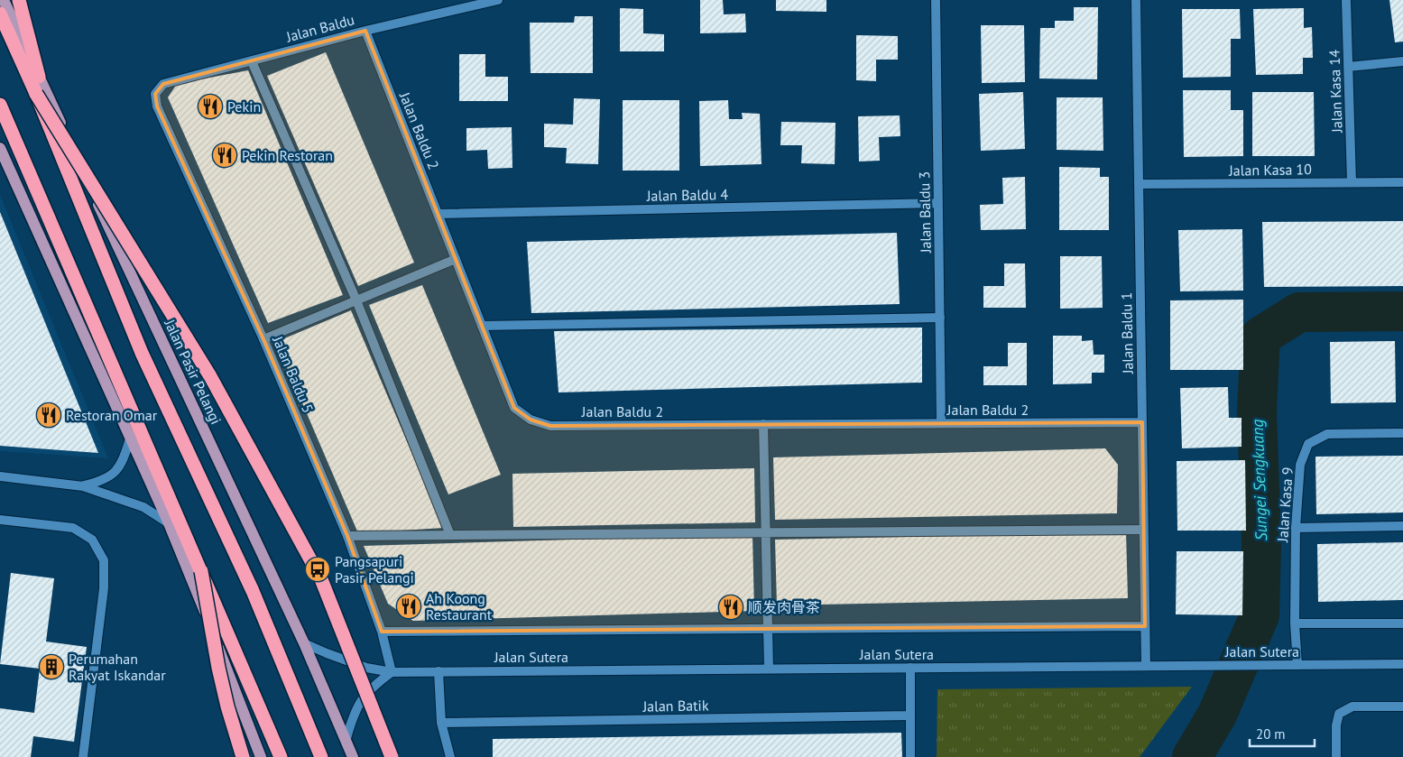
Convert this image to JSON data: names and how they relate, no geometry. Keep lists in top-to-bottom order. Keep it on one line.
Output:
{"streets":{"main road":["Jalan Pasir Pelangi"],"street":["Jalan Baldu","Jalan Kasa 14","Jalan Baldu 2","Jalan Kasa 10","Jalan Baldu 4","Jalan Baldu 3","Jalan Baldu 1","Jalan Baldu 5","Jalan Kasa 9","Jalan Sutera","Jalan Batik"]},"crossings":[["Jalan Baldu","Jalan Baldu 2"],["Jalan Baldu","Jalan Baldu 5"],["Jalan Kasa 14","Jalan Kasa 10"],["Jalan Baldu 2","Jalan Baldu 4"],["Jalan Baldu 2","Jalan Baldu 3"],["Jalan Baldu 2","Jalan Baldu 1"],["Jalan Kasa 10","Jalan Baldu 1"],["Jalan Baldu 4","Jalan Baldu 3"],["Jalan Baldu 1","Jalan Sutera"],["Jalan Pasir Pelangi","Jalan Sutera"],["Jalan Baldu 5","Jalan Sutera"],["Jalan Kasa 9","Jalan Sutera"]],"water":["Sungei Sengkuang"],"places":{"restaurant":["Pekin","Pekin Restoran","Restoran Omar","Ah Koong Restaurant","顺发肉骨茶"],"bus stop":["Pangsapuri Pasir Pelangi"],"building":["Perumahan Rakyat Iskandar"]},"scale_bar":"20 m"}
